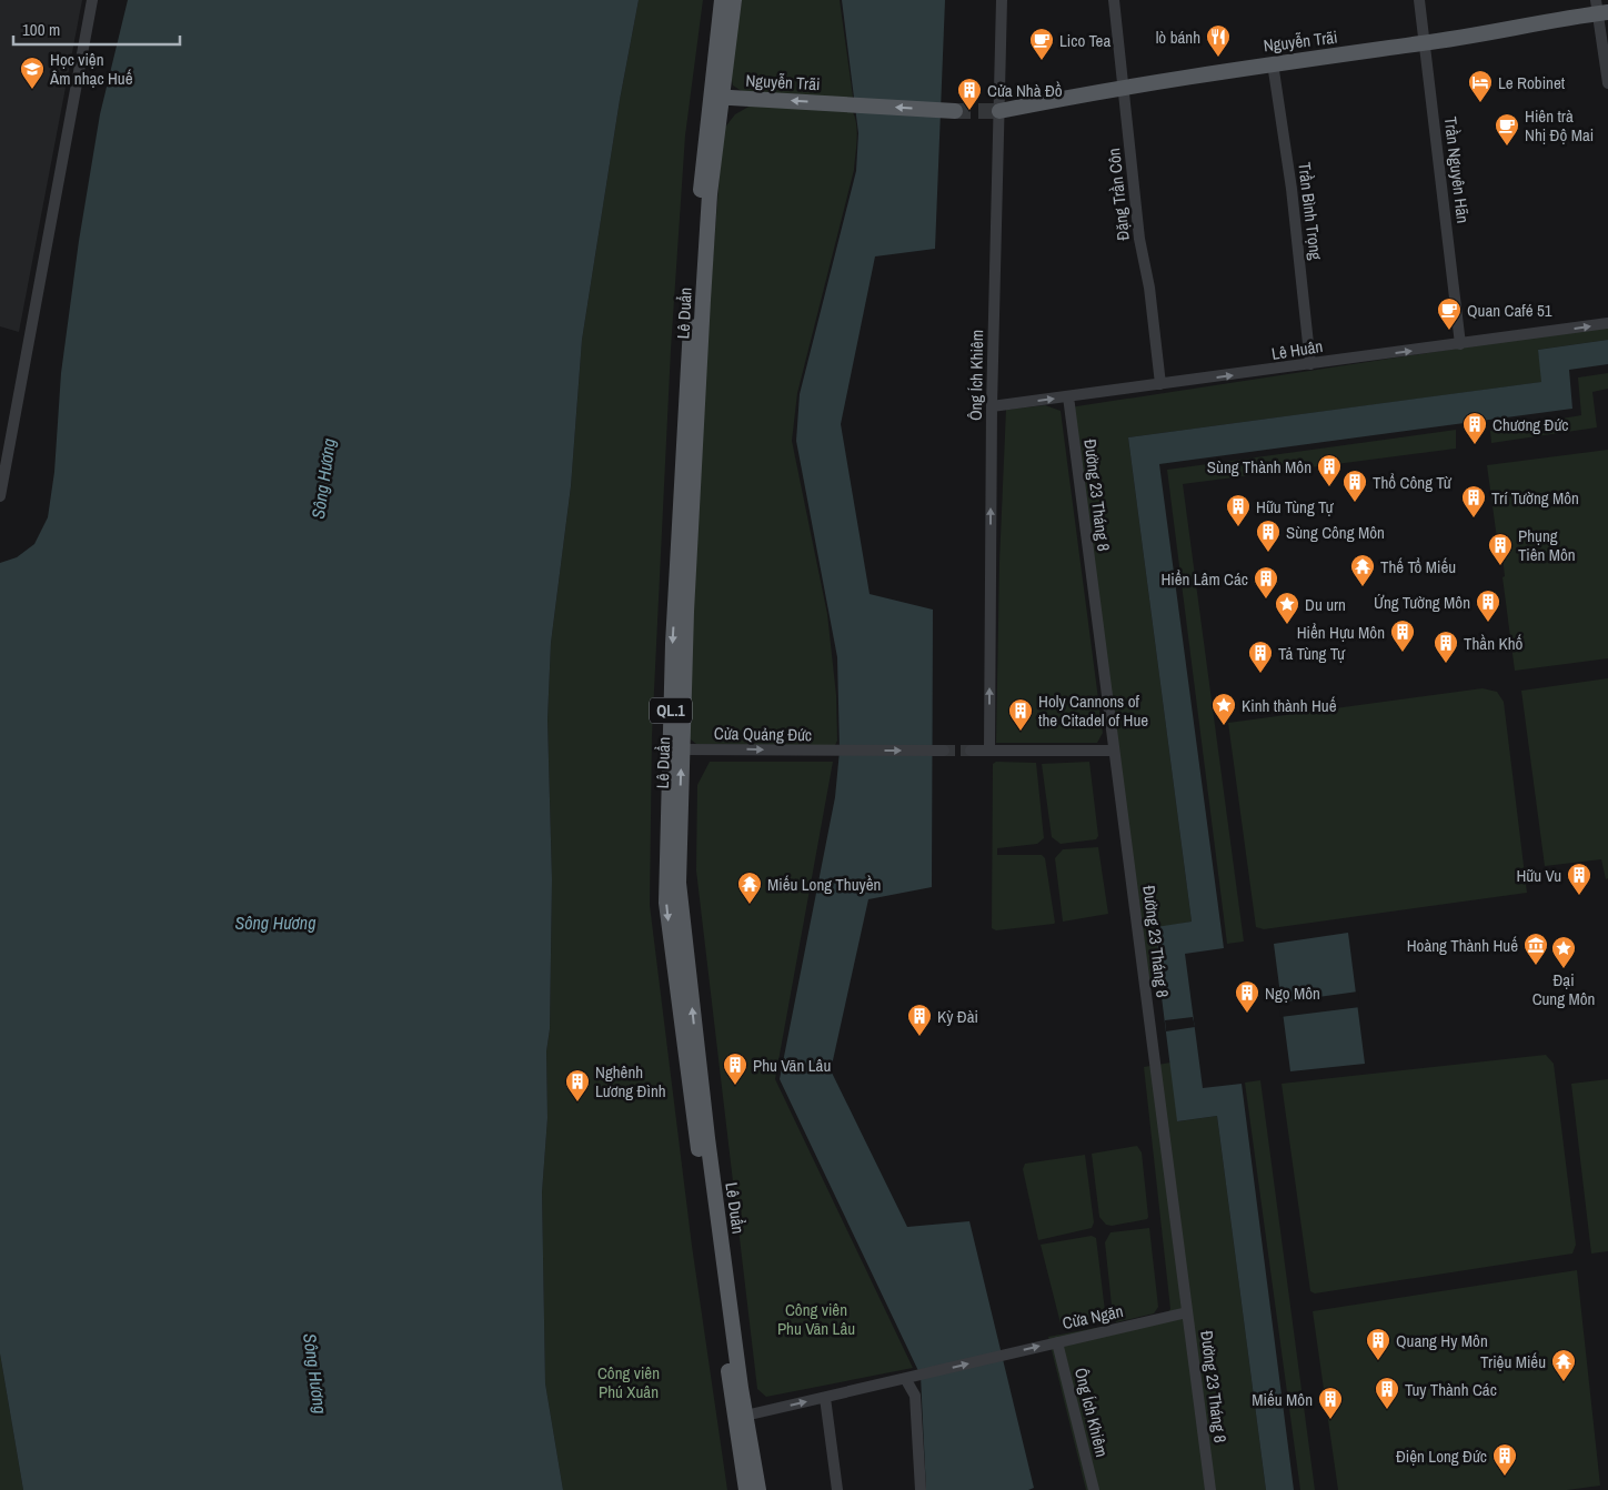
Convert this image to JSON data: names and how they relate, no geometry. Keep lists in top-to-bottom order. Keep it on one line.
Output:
{"streets":{"main road":["Nguyễn Trãi","Lê Duẩn","QL.1"],"street":["Trần Nguyên Hãn","Đặng Trần Côn","Trần Bình Trọng","Lê Huân","Ông Ích Khiêm","Đường 23 Tháng 8","Cửa Quảng Đức","Cửa Ngăn"]},"crossings":[["Nguyễn Trãi","Trần Nguyên Hãn"],["Nguyễn Trãi","Đặng Trần Côn"],["Nguyễn Trãi","Trần Bình Trọng"],["Nguyễn Trãi","Lê Duẩn"],["Nguyễn Trãi","Ông Ích Khiêm"],["Trần Nguyên Hãn","Lê Huân"],["Đặng Trần Côn","Lê Huân"],["Trần Bình Trọng","Lê Huân"],["Lê Duẩn","Cửa Quảng Đức"],["Lê Huân","Ông Ích Khiêm"],["Lê Huân","Đường 23 Tháng 8"],["Ông Ích Khiêm","Cửa Ngăn"],["Đường 23 Tháng 8","Cửa Ngăn"]],"one_way":["Lê Huân","Ông Ích Khiêm","Cửa Quảng Đức","Cửa Ngăn"],"water":["Sông Hương"],"parks":["Công viên Phu Văn Lâu","Công viên Phú Xuân"],"places":{"restaurant":["lò bánh"],"cafe":["Lico Tea","Hiên trà Nhị Độ Mai","Quan Café 51"],"school or university":["Học viện Âm nhạc Huế"],"hotel":["Le Robinet"],"building":["Cửa Nhà Đồ","Chương Đức","Sùng Thành Môn","Thổ Công Từ","Trí Tường Môn","Hữu Tùng Tự","Sùng Công Môn","Phụng Tiên Môn","Hiển Lâm Các","Ứng Tường Môn","Hiển Hựu Môn","Thần Khố","Tả Tùng Tự","Holy Cannons of the Citadel of Hue","Hữu Vu","Ngọ Môn","Kỳ Đài","Phu Văn Lâu","Nghênh Lương Đình","Quang Hy Môn","Tuy Thành Các","Miếu Môn","Điện Long Đức"],"temple":["Thế Tổ Miếu","Miếu Long Thuyền","Triệu Miếu"],"place":["Du urn","Kinh thành Huế","Đại Cung Môn"],"museum":["Hoàng Thành Huế"]},"scale_bar":"100 m"}
